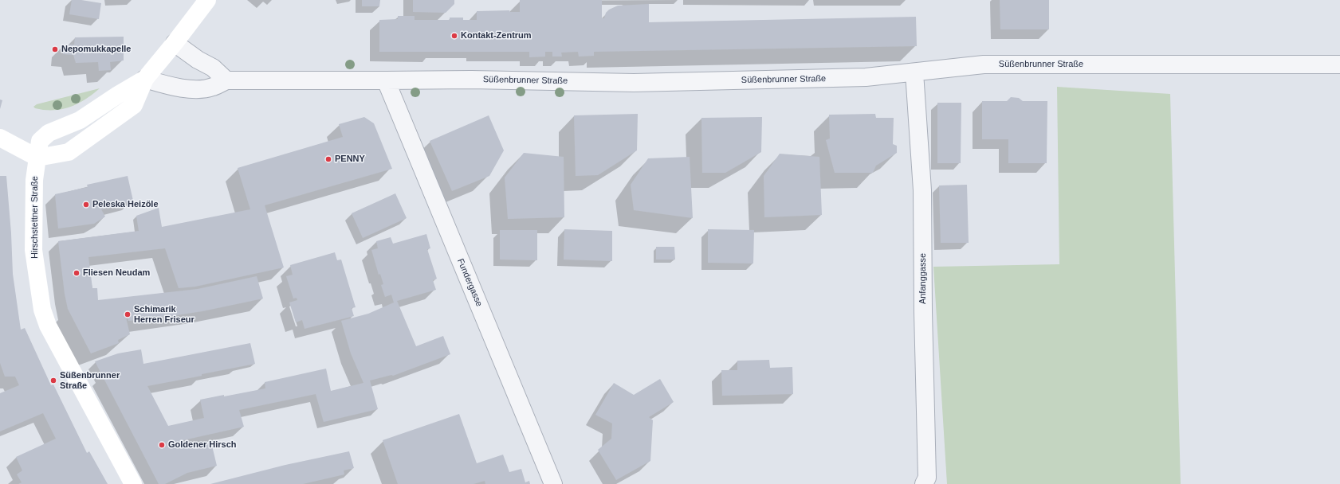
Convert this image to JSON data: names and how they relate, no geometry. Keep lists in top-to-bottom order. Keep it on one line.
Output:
{"streets":{"main road":["Hirschstettner Straße"],"street":["Süßenbrunner Straße","Anfanggasse","Fundergasse"]},"crossings":[["Süßenbrunner Straße","Hirschstettner Straße"],["Süßenbrunner Straße","Anfanggasse"],["Süßenbrunner Straße","Fundergasse"]],"places":["Kontakt-Zentrum","Nepomukkapelle","PENNY","Peleska Heizöle","Fliesen Neudam","Schimarik Herren Friseur","Süßenbrunner Straße","Goldener Hirsch"]}
